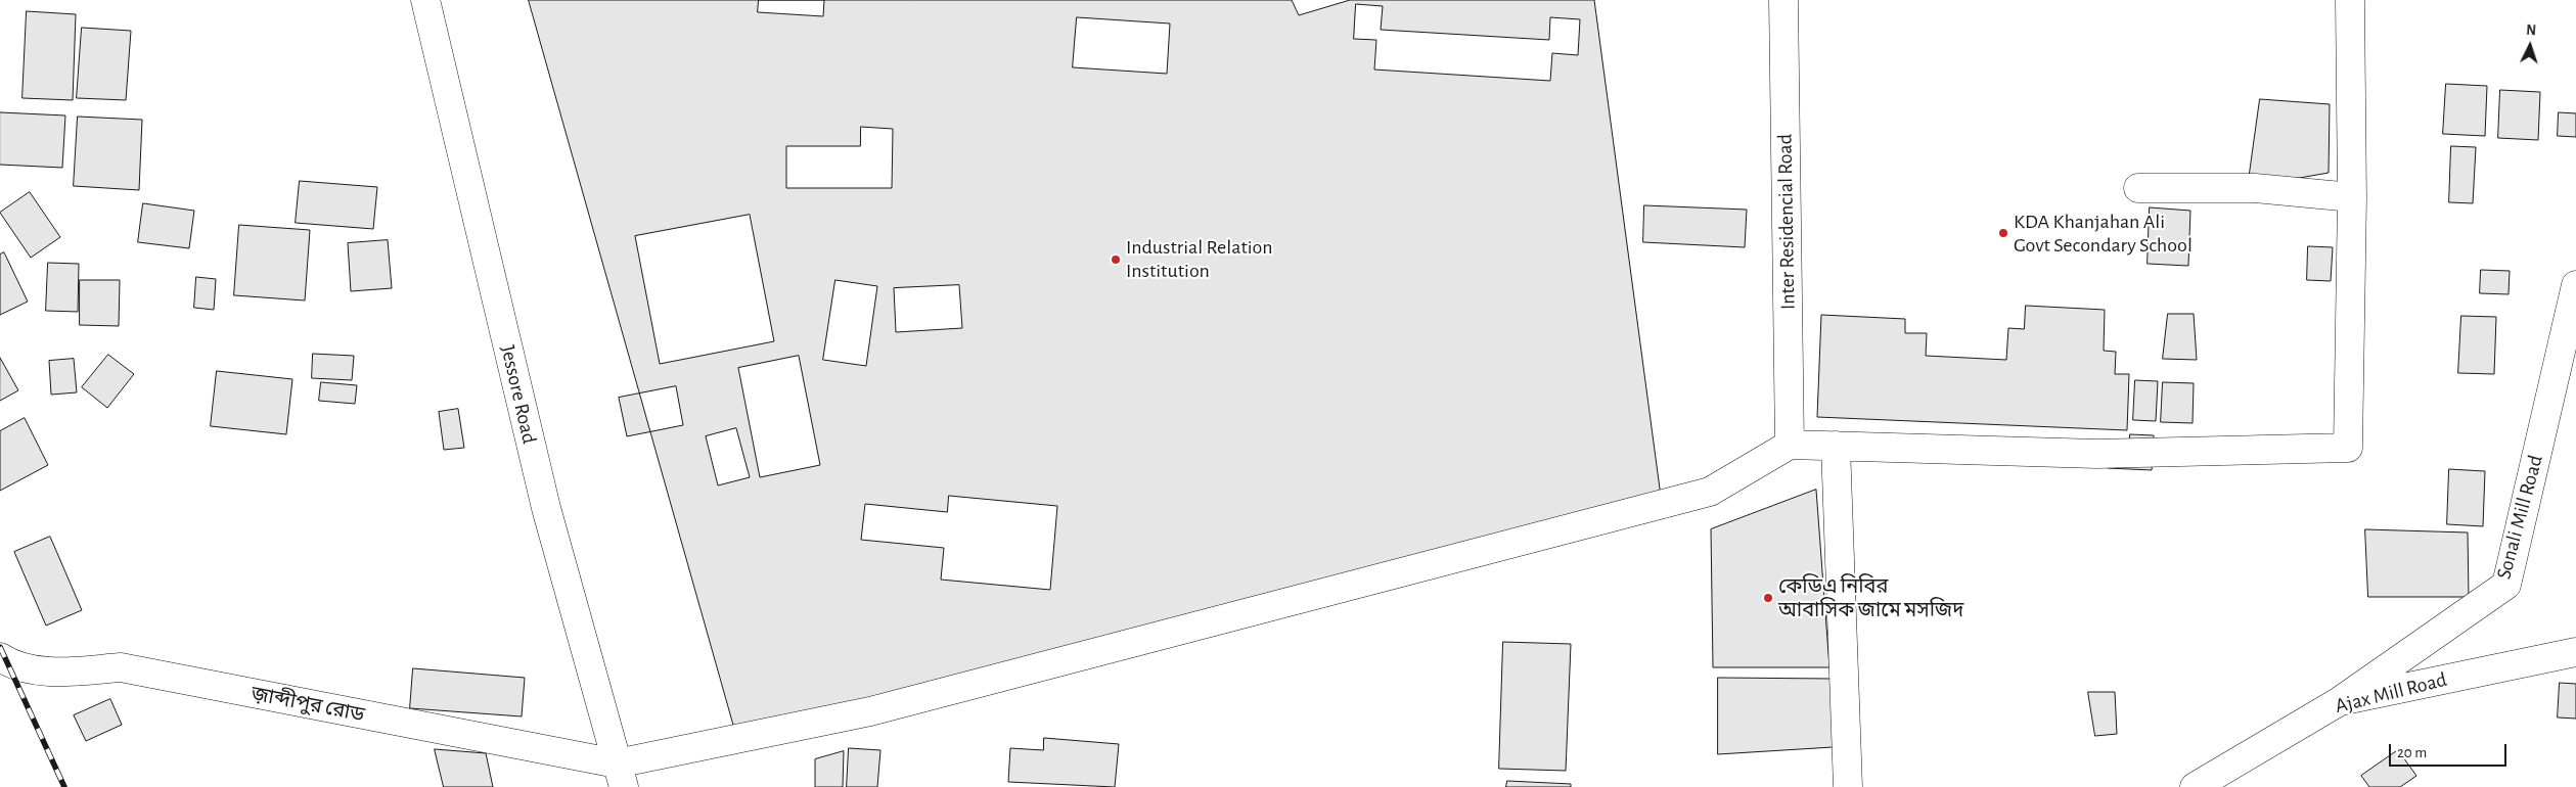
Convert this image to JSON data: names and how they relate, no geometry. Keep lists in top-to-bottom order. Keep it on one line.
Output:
{"streets":{"main road":["Inter Residencial Road","Jessore Road","Sonali Mill Road","Ajax Mill Road","জ়াব্দীপুর রোড"]},"crossings":[["Jessore Road","জ়াব্দীপুর রোড"],["Sonali Mill Road","Ajax Mill Road"]],"places":["KDA Khanjahan Ali Govt Secondary School","Industrial Relation Institution","কেডিএ নিবির আবাসিক জামে মসজিদ"],"scale_bar":"20 m","north":"top"}
